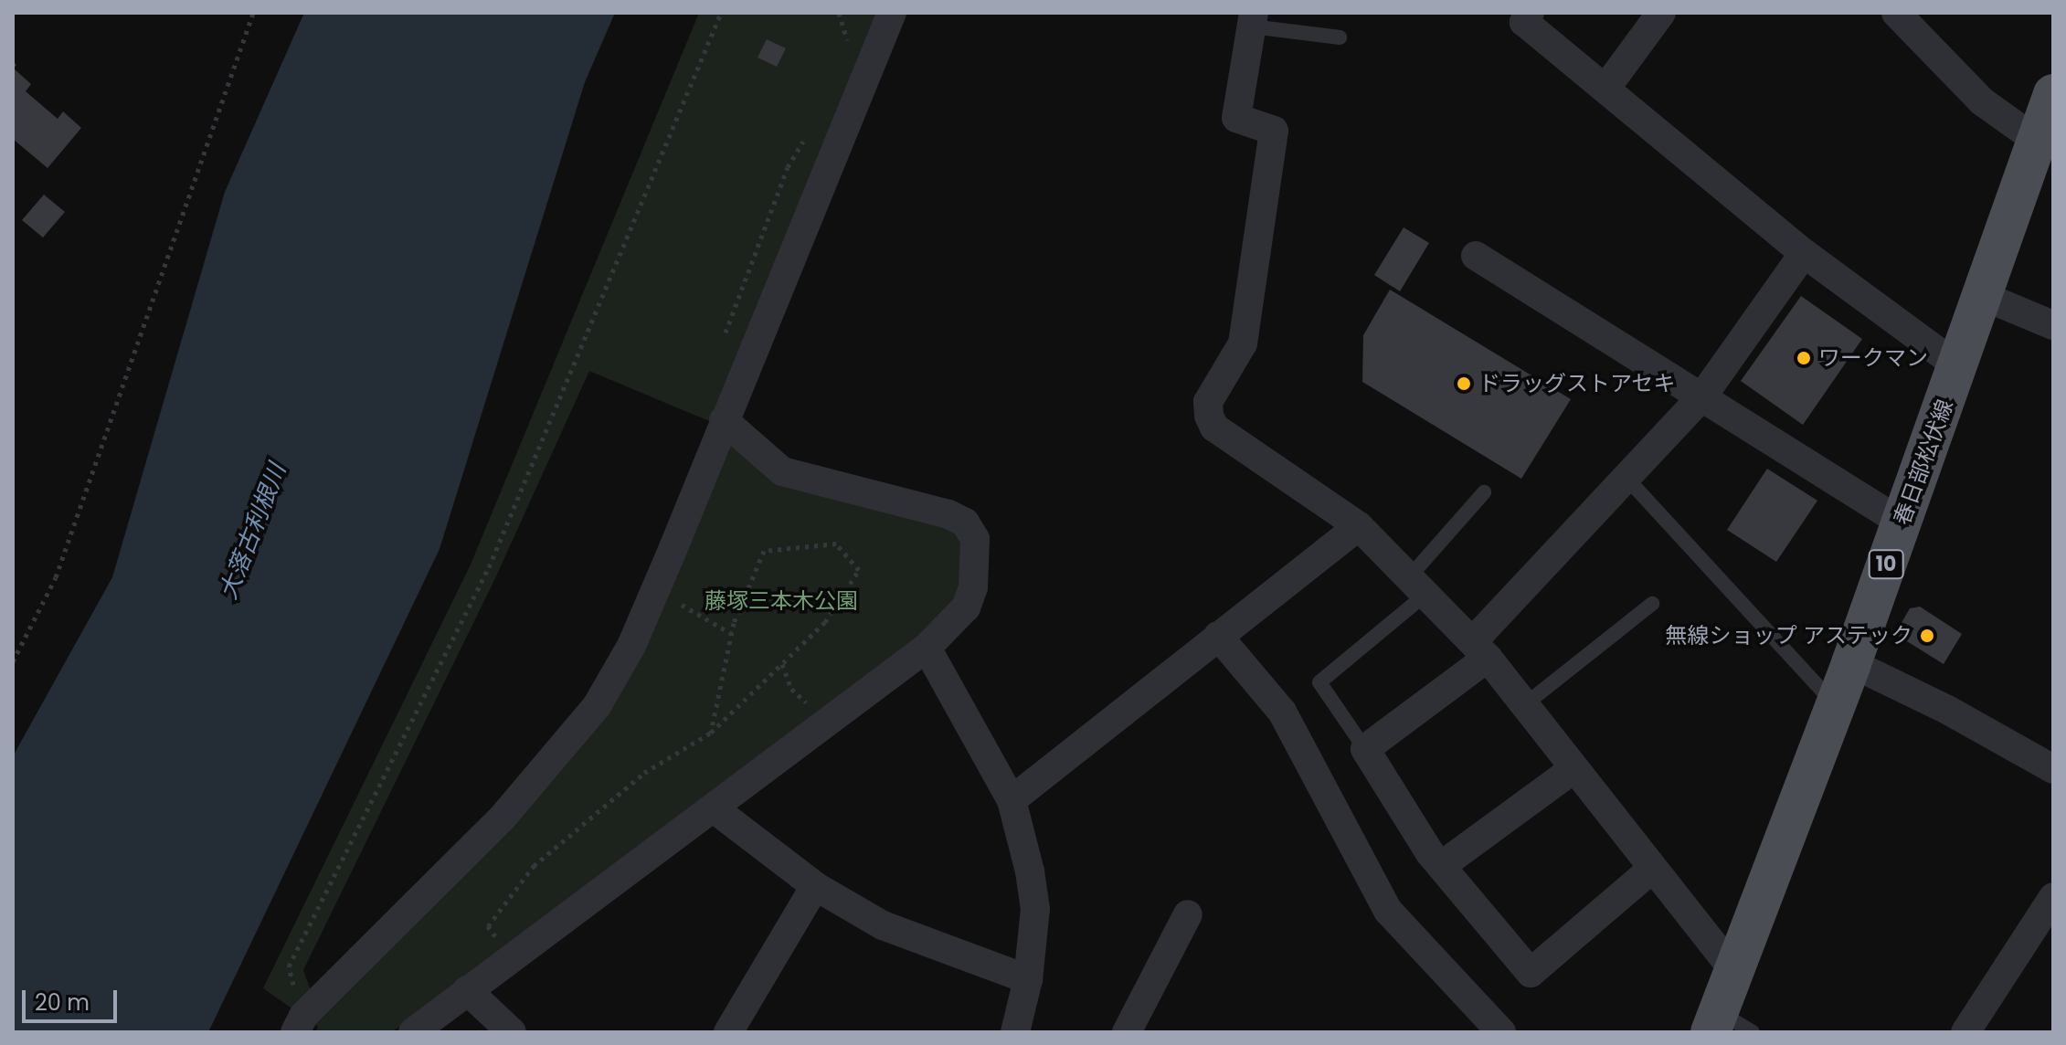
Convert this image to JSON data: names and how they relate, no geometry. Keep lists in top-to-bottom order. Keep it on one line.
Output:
{"streets":{"main road":["春日部松伏線","10"]},"water":["大落古利根川"],"parks":["藤塚三本木公園"],"places":["ワークマン","ドラッグストアセキ","無線ショップ アステック"],"scale_bar":"20 m"}
